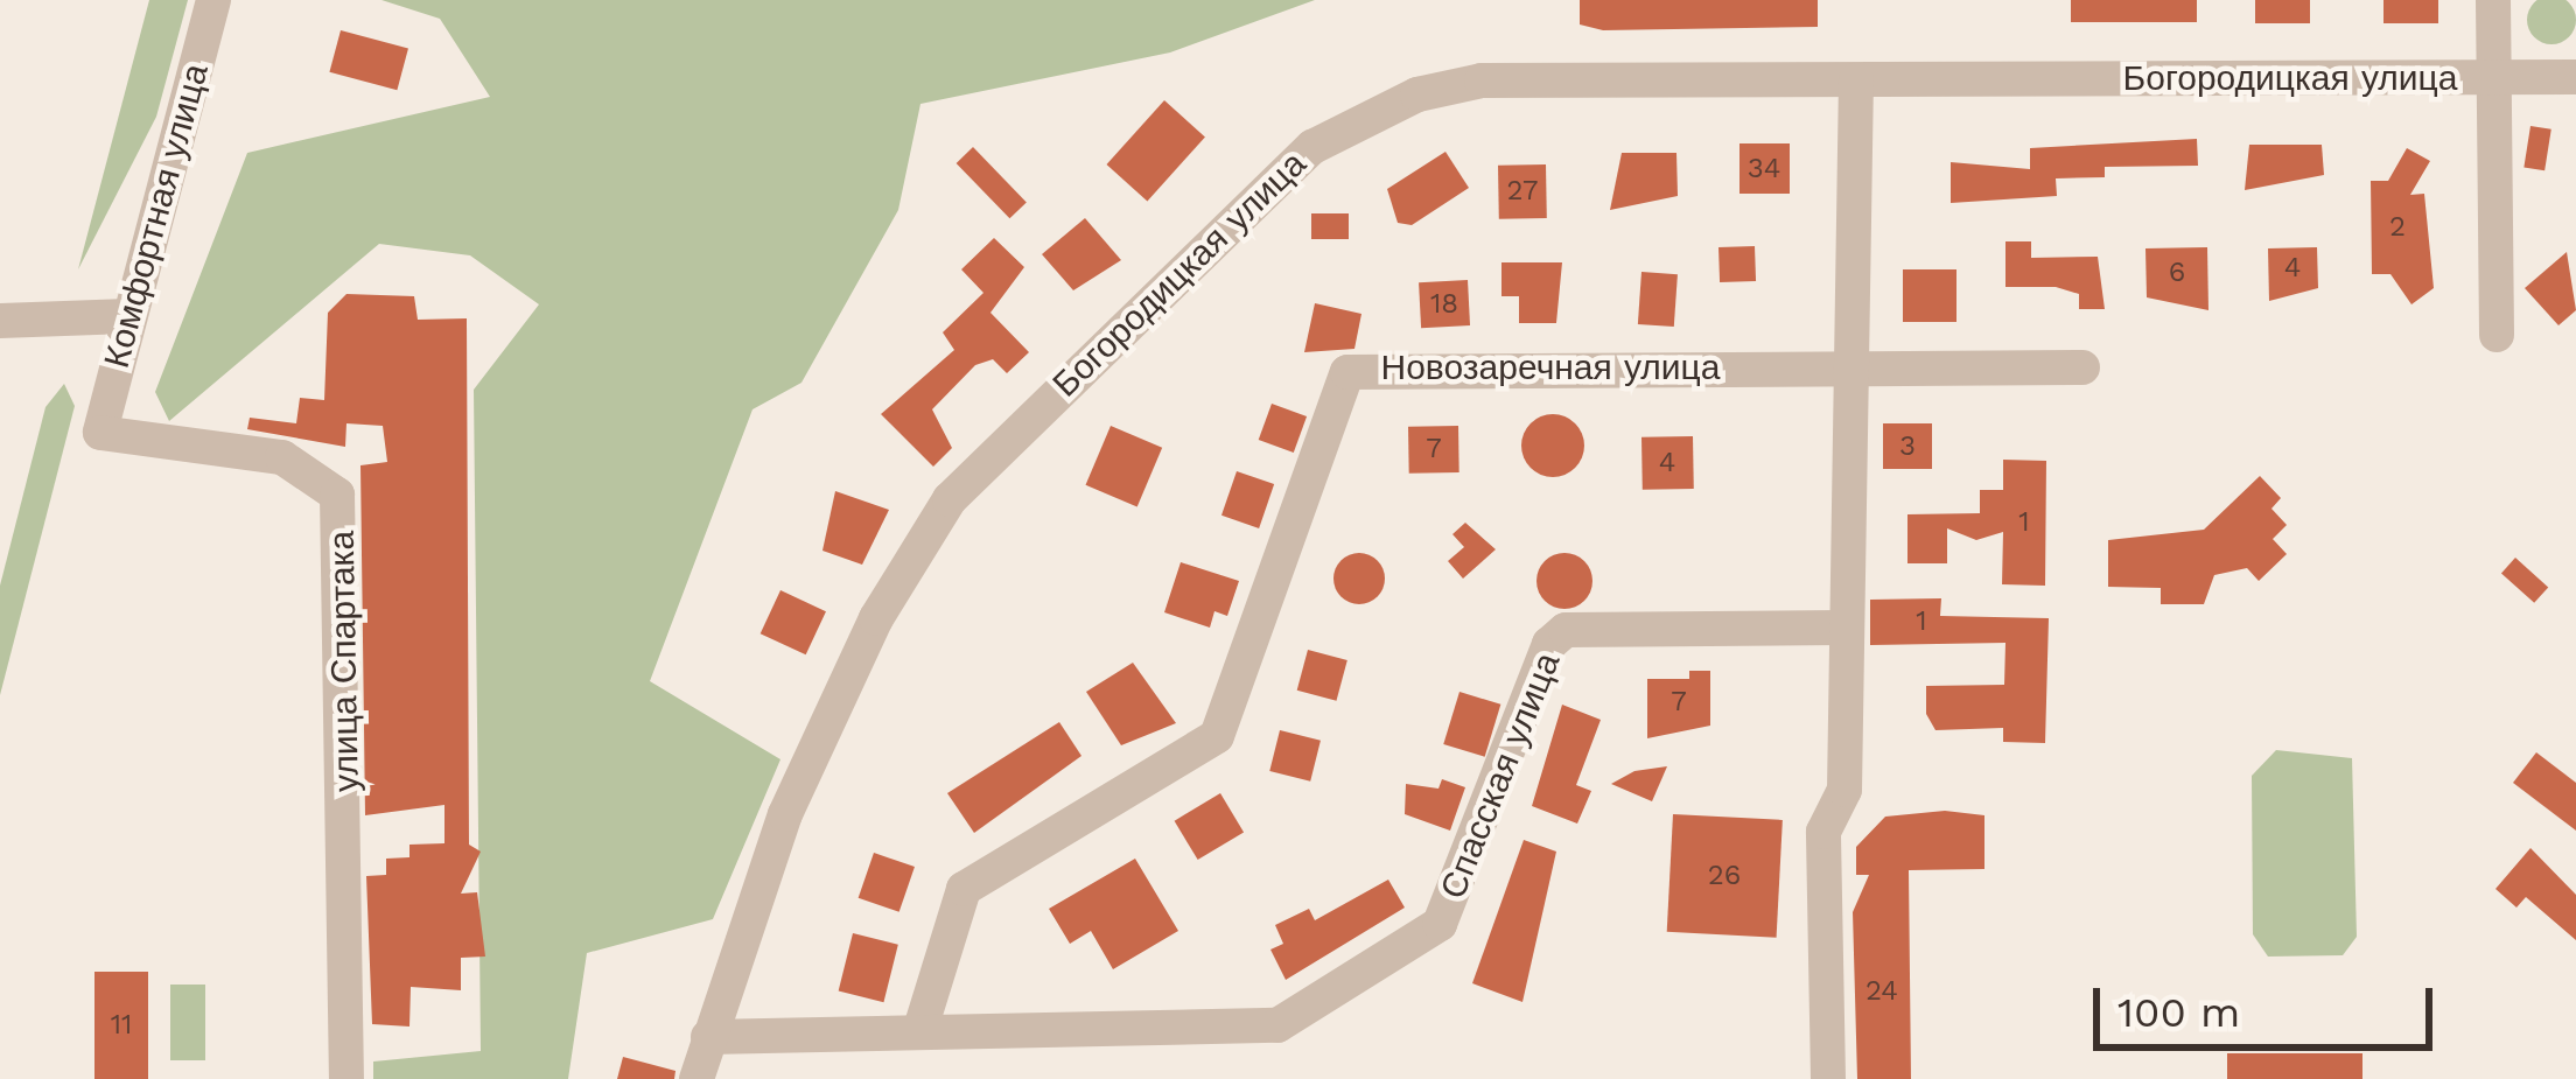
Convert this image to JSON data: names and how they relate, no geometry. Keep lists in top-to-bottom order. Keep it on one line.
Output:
{"streets":{"street":["Богородицкая улица","Комфортная улица","Новозаречная улица","улица Спартака","Спасская улица"]},"crossings":[["Комфортная улица","улица Спартака"],["Новозаречная улица","Спасская улица"]],"house_numbers":["34","27","2","4","6","18","3","7","4","1","1","7","26","24","11"],"scale_bar":"100 m"}
